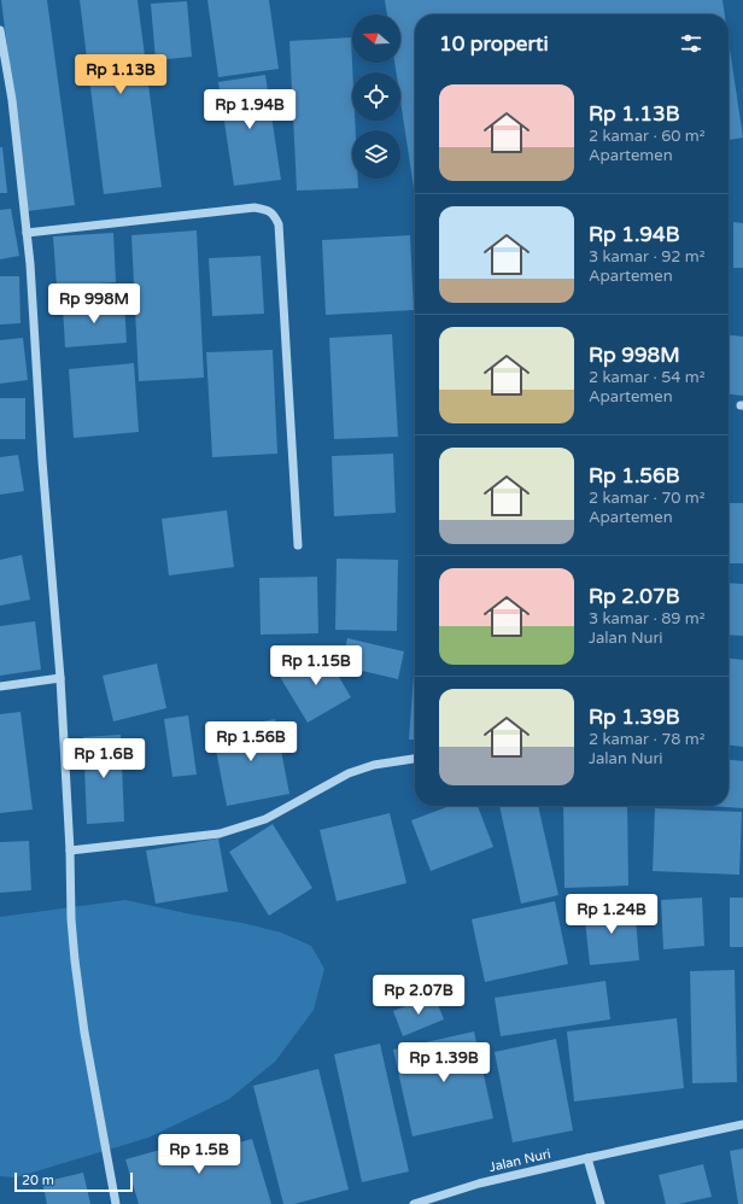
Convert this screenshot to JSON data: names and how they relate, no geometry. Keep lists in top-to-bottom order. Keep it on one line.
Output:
{"streets":{"street":["Jalan Nuri"]},"scale_bar":"20 m","north":"left","page":{"heading":"10 properti","price":["Rp 1.13B","Rp 1.94B","Rp 998M","Rp 1.15B","Rp 1.56B","Rp 1.6B","Rp 1.24B","Rp 2.07B","Rp 1.39B","Rp 1.5B"],"list":[{"name":"Rp 1.13B","note":"2 kamar · 60 m² · Apartemen"},{"name":"Rp 1.94B","note":"3 kamar · 92 m² · Apartemen"},{"name":"Rp 998M","note":"2 kamar · 54 m² · Apartemen"},{"name":"Rp 1.56B","note":"2 kamar · 70 m² · Apartemen"},{"name":"Rp 2.07B","note":"3 kamar · 89 m² · Jalan Nuri"},{"name":"Rp 1.39B","note":"2 kamar · 78 m² · Jalan Nuri"}],"scale":"20 m"}}
